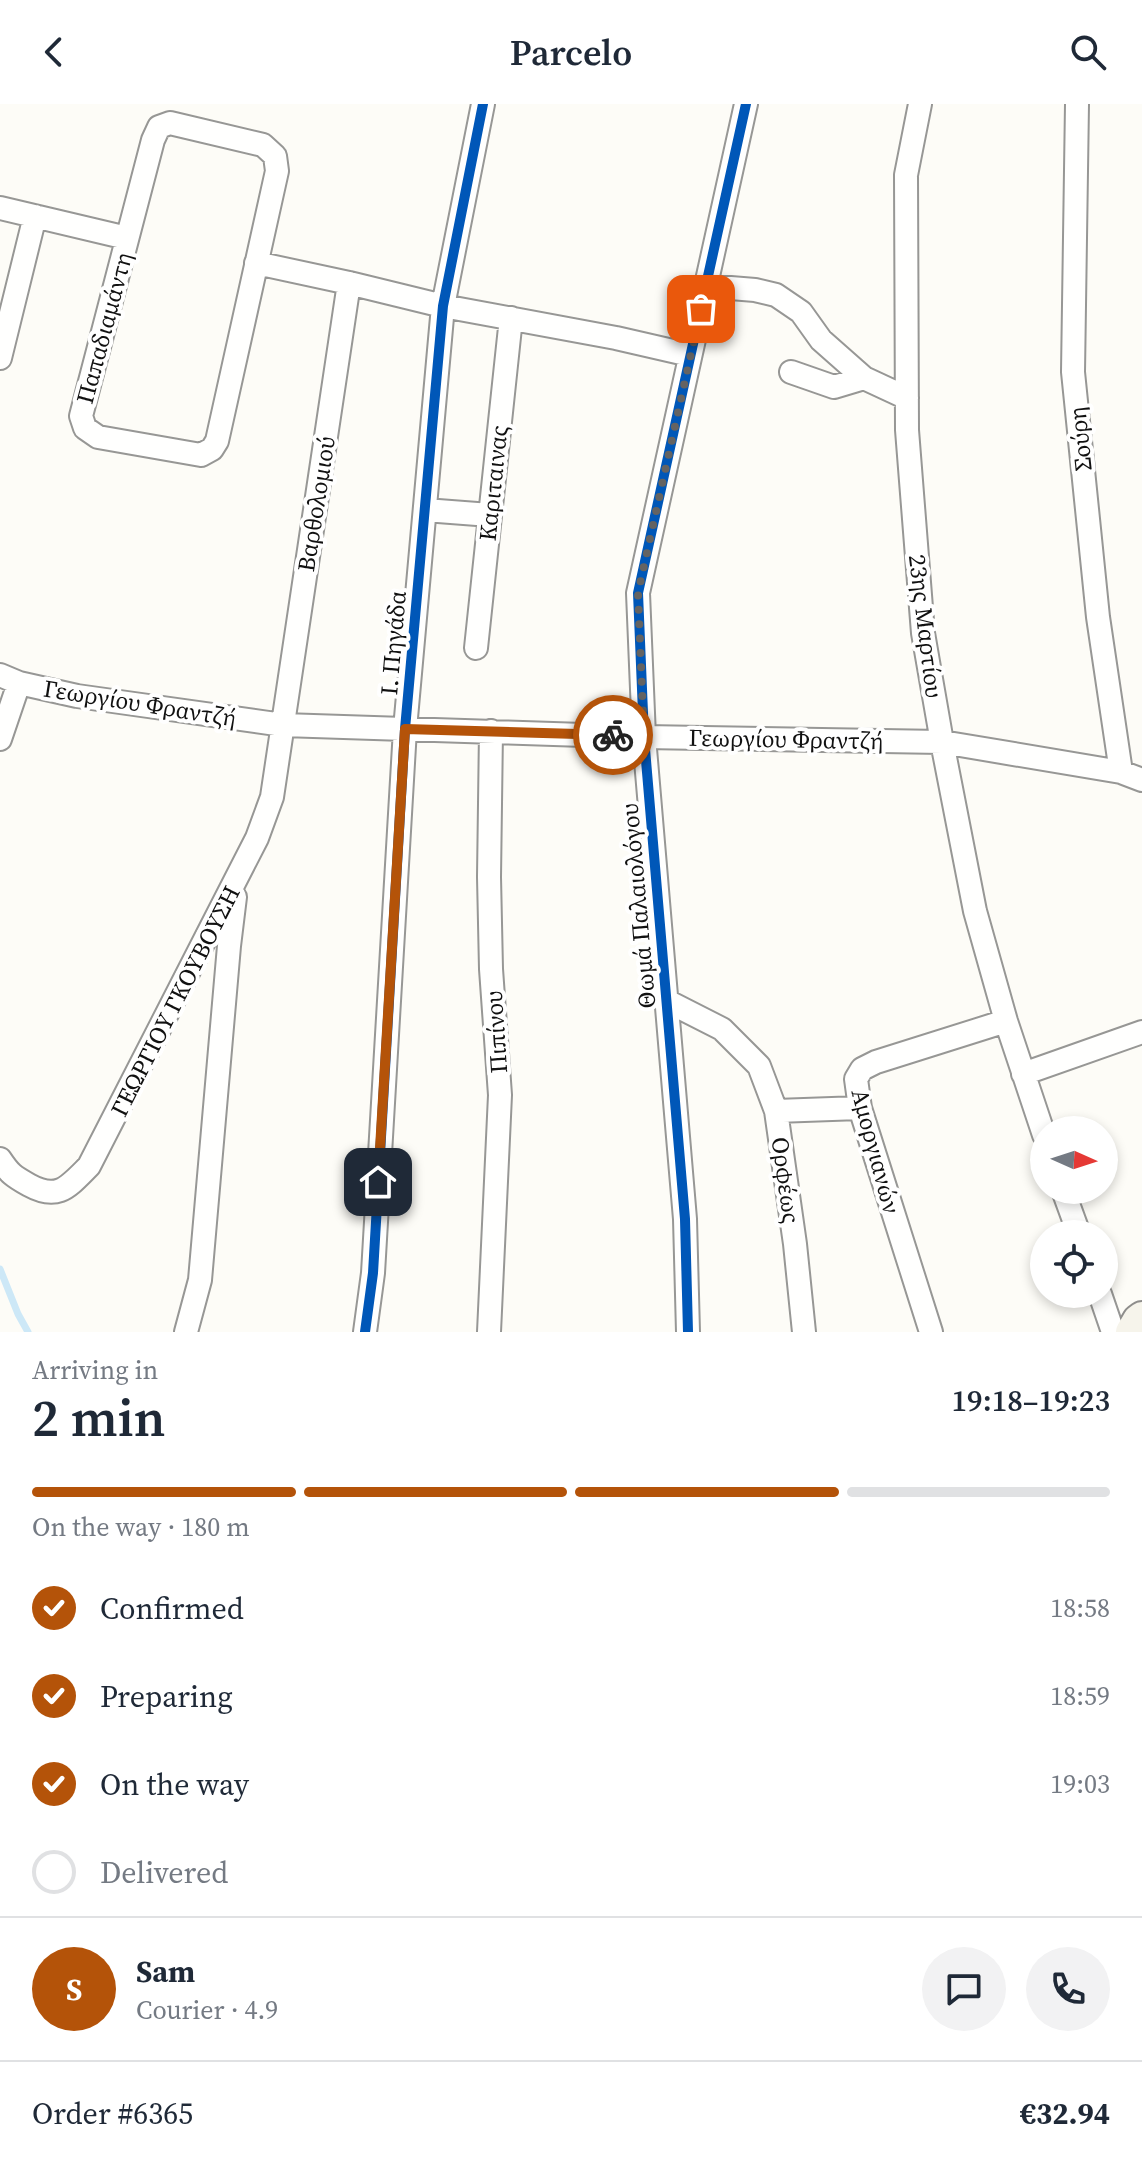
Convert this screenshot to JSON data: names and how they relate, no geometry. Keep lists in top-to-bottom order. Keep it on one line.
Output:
{"streets":{"street":["Παπαδιαμάντη","Σούρη","Καριταινας","Βαρθολομιού","23ης Μαρτίου","Ι. Πηγάδα","Γεωργίου Φραντζή","Θωμά Παλαιολόγου","ΓΕΩΡΓΙΟΥ ΓΚΟΥΒΟΥΣΗ","Πιπίνου","Αμοργιανών","Ορφέως"]},"crossings":[["Σούρη","Γεωργίου Φραντζή"],["Βαρθολομιού","Γεωργίου Φραντζή"],["Βαρθολομιού","ΓΕΩΡΓΙΟΥ ΓΚΟΥΒΟΥΣΗ"],["23ης Μαρτίου","Γεωργίου Φραντζή"],["23ης Μαρτίου","Αμοργιανών"],["Ι. Πηγάδα","Γεωργίου Φραντζή"],["Γεωργίου Φραντζή","Θωμά Παλαιολόγου"],["Γεωργίου Φραντζή","ΓΕΩΡΓΙΟΥ ΓΚΟΥΒΟΥΣΗ"],["Γεωργίου Φραντζή","Πιπίνου"],["Αμοργιανών","Ορφέως"]],"north":"right","page":{"header":"Parcelo","heading":["2 min","Arriving in","19:18–19:23"],"panel":["Sam","Courier · 4.9","Order #6365","€32.94"],"bar":"On the way · 180 m","list":[["Confirmed","18:58"],["Preparing","18:59"],["On the way","19:03"],"Delivered"],"round":"S"}}
